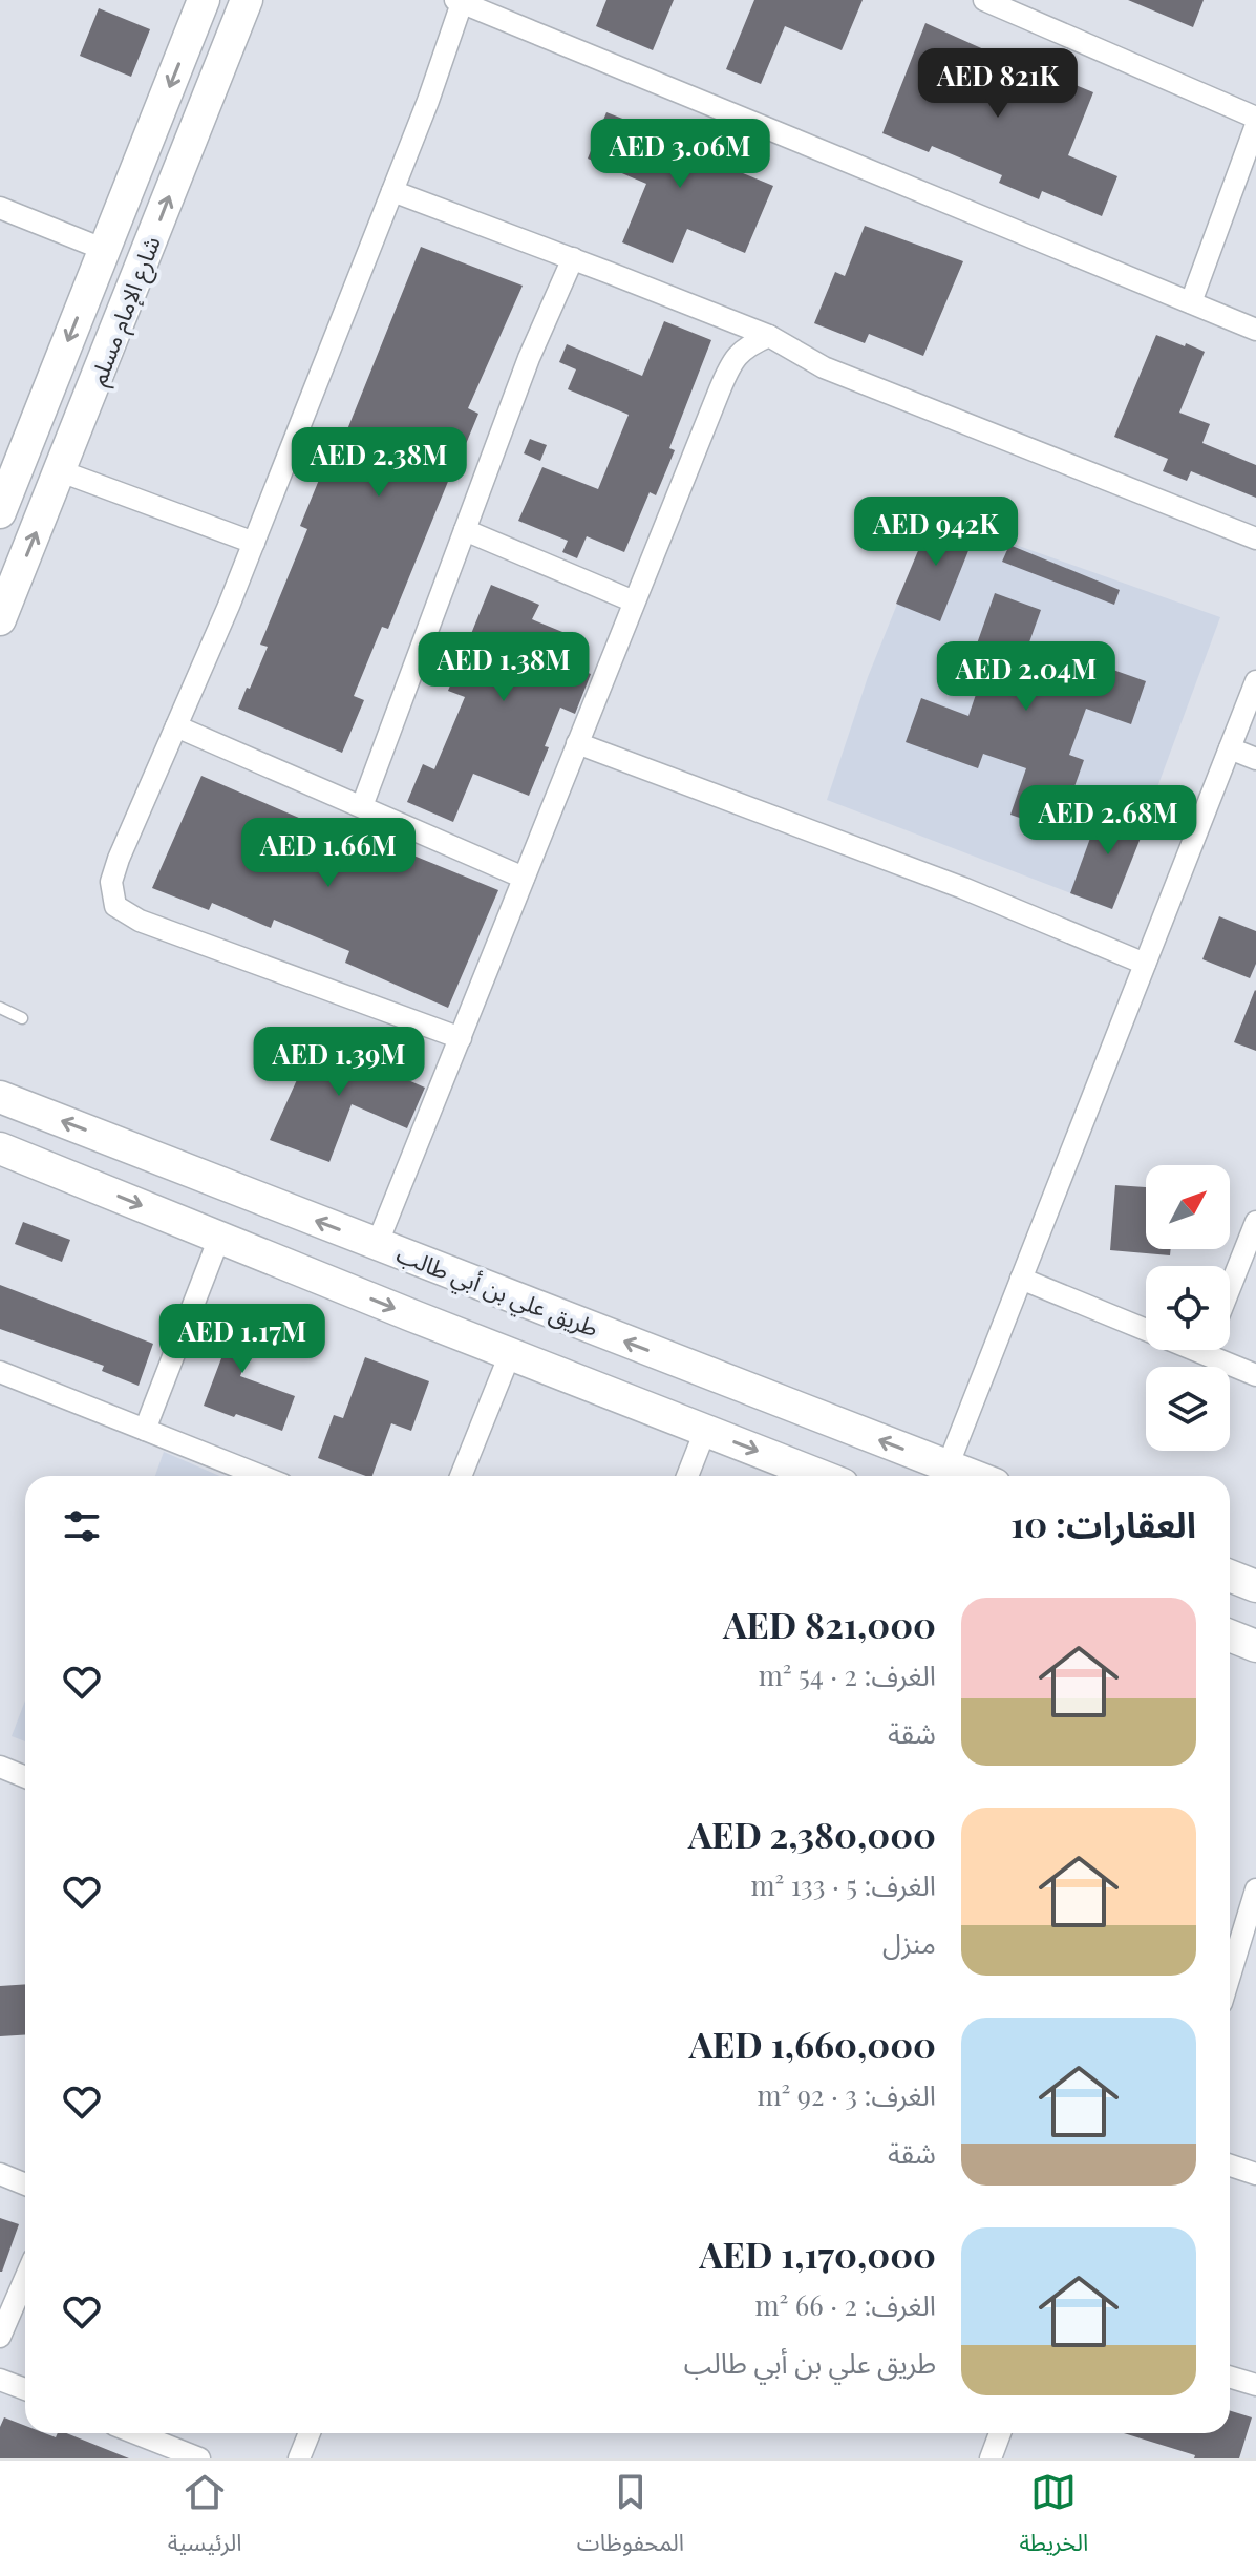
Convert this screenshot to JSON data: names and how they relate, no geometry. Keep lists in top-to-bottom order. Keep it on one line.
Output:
{"streets":{"main road":["شارع الإمام مسلم","طريق علي بن أبي طالب"]},"north":"top right","page":{"price":["AED 821K","AED 3.06M","AED 2.38M","AED 942K","AED 1.38M","AED 2.04M","AED 2.68M","AED 1.66M","AED 1.39M","AED 1.17M"],"heading":"العقارات: 10","list":[{"name":"AED 821,000","note":"الغرف: 2 · 54 m² · شقة"},{"name":"AED 2,380,000","note":"الغرف: 5 · 133 m² · منزل"},{"name":"AED 1,660,000","note":"الغرف: 3 · 92 m² · شقة"},{"name":"AED 1,170,000","note":"الغرف: 2 · 66 m² · طريق علي بن أبي طالب"}],"tabs":["الخريطة","المحفوظات","الرئيسية"]}}
